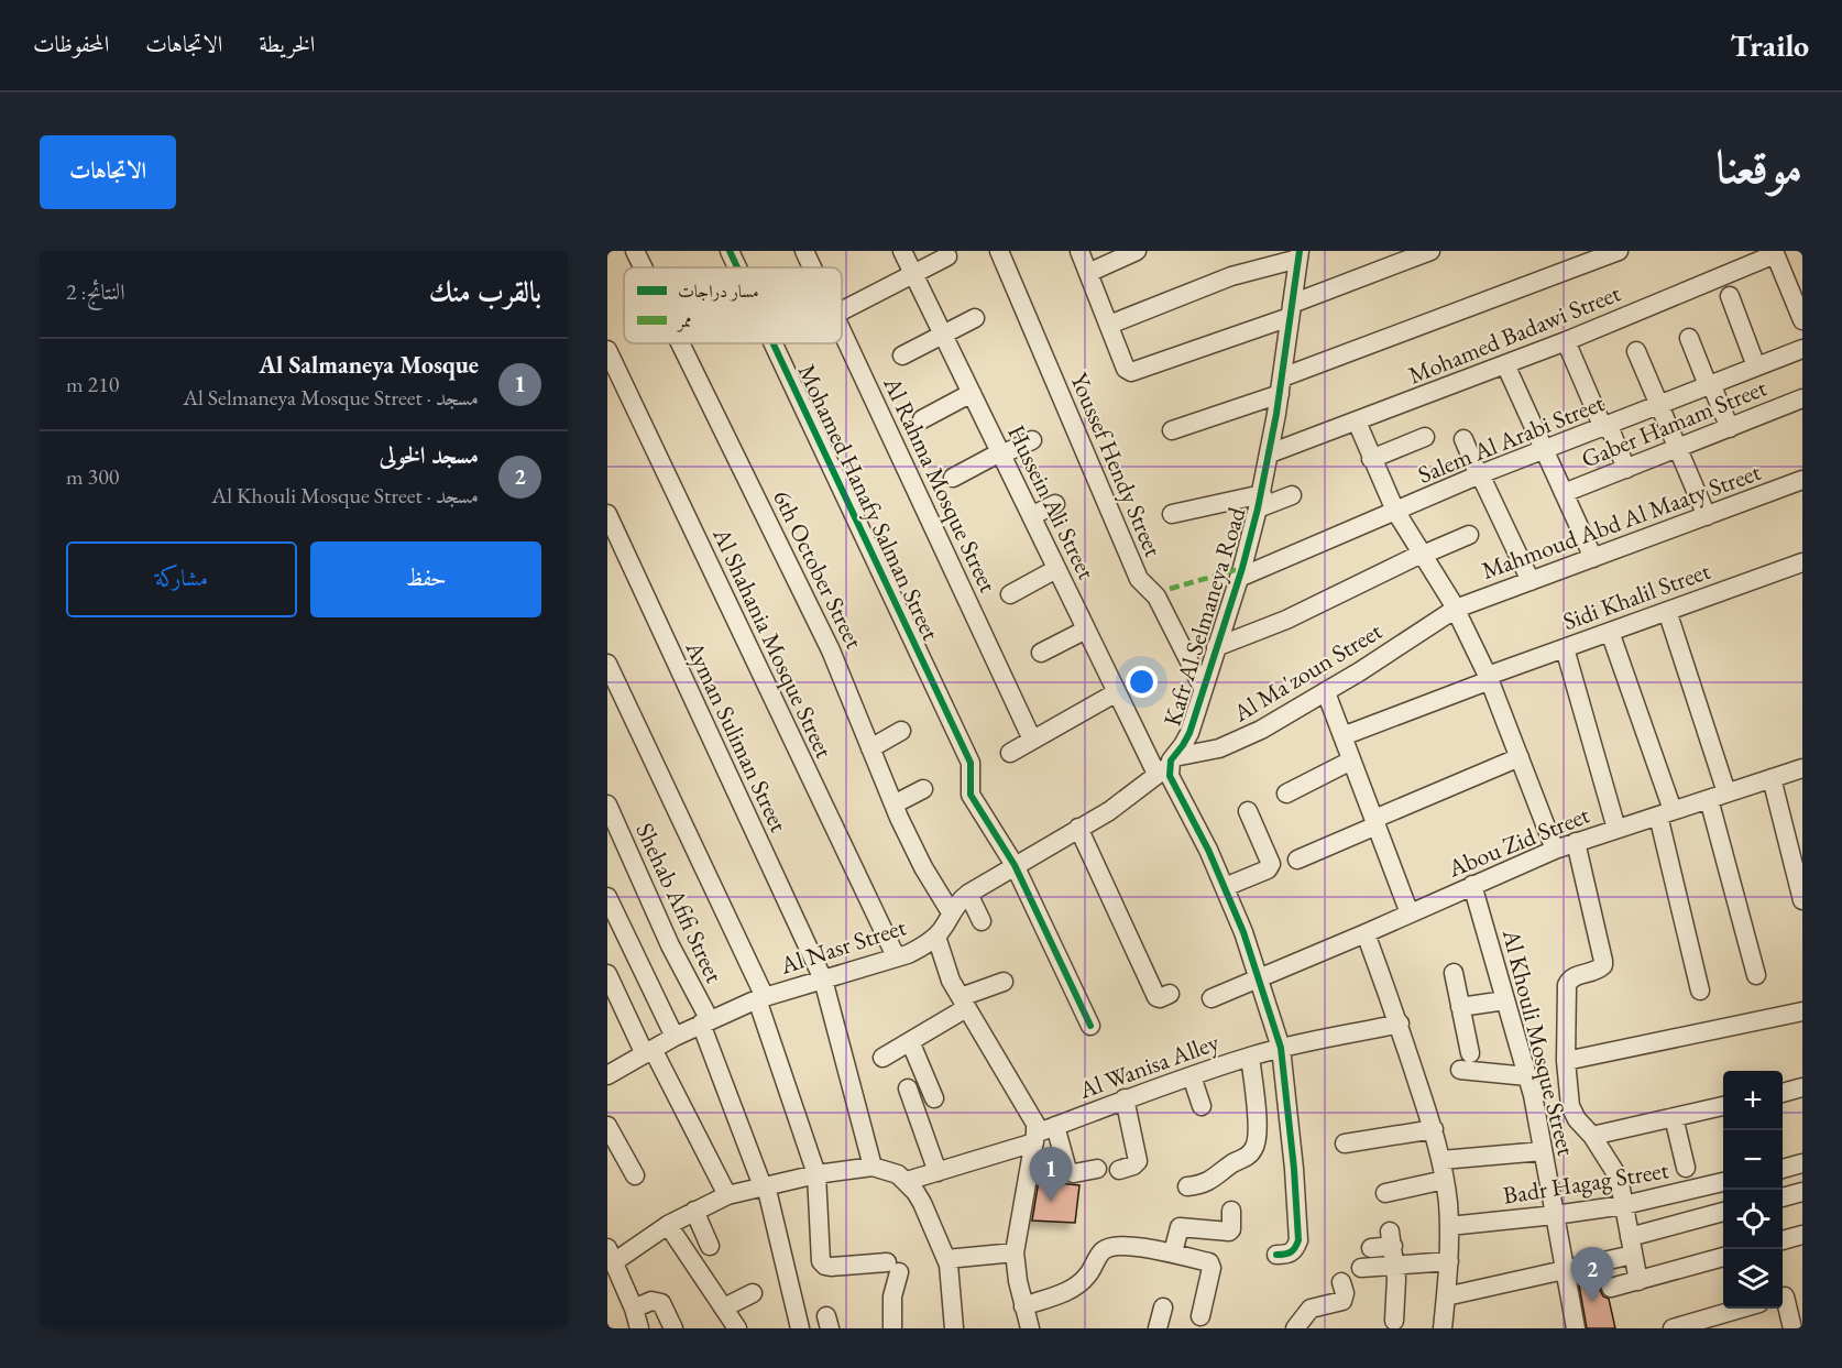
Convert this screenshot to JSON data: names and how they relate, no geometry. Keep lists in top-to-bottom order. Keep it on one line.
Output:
{"streets":{"street":["Mohamed Badawi Street","Gaber Hamam Street","Salem Al Arabi Street","Youssef Hendy Street","Al Rahma Mosque Street","Mohamed Hanafy Salman Street","Hussein Ali Street","Mahmoud Abd Al Maaty Street","6th October Street","Sidi Khalil Street","Kafr Al Selmaneya Road","Al Shahania Mosque Street","Al Ma'zoun Street","Ayman Suliman Street","Abou Zid Street","Shehab Afifi Street","Al Nasr Street","Al Khouli Mosque Street","Al Wanisa Alley","Badr Hagag Street"]},"crossings":[["Mohamed Badawi Street","Kafr Al Selmaneya Road"],["Salem Al Arabi Street","Kafr Al Selmaneya Road"],["Youssef Hendy Street","Kafr Al Selmaneya Road"],["Mohamed Hanafy Salman Street","Al Nasr Street"],["Hussein Ali Street","Kafr Al Selmaneya Road"],["Hussein Ali Street","Al Ma'zoun Street"],["Hussein Ali Street","Al Nasr Street"],["Mahmoud Abd Al Maaty Street","Al Ma'zoun Street"],["6th October Street","Al Nasr Street"],["Kafr Al Selmaneya Road","Al Ma'zoun Street"],["Kafr Al Selmaneya Road","Al Nasr Street"],["Al Shahania Mosque Street","Al Nasr Street"],["Al Ma'zoun Street","Al Nasr Street"],["Ayman Suliman Street","Al Nasr Street"],["Abou Zid Street","Al Khouli Mosque Street"],["Shehab Afifi Street","Al Nasr Street"],["Al Khouli Mosque Street","Badr Hagag Street"]],"legend":["مسار دراجات","ممر"],"page":{"header":"Trailo","nav":["الخريطة","الاتجاهات","المحفوظات"],"title":"موقعنا","buttons":["الاتجاهات",["حفظ","مشاركة"]],"heading":["بالقرب منك","النتائج: 2"],"list":[{"mark":"1","name":"Al Salmaneya Mosque","note":"مسجد · Al Selmaneya Mosque Street","value":"210 m"},{"mark":"2","name":"مسجد الخولى","note":"مسجد · Al Khouli Mosque Street","value":"300 m"}],"map_buttons":["+","−"],"pins":["1","2"]}}
